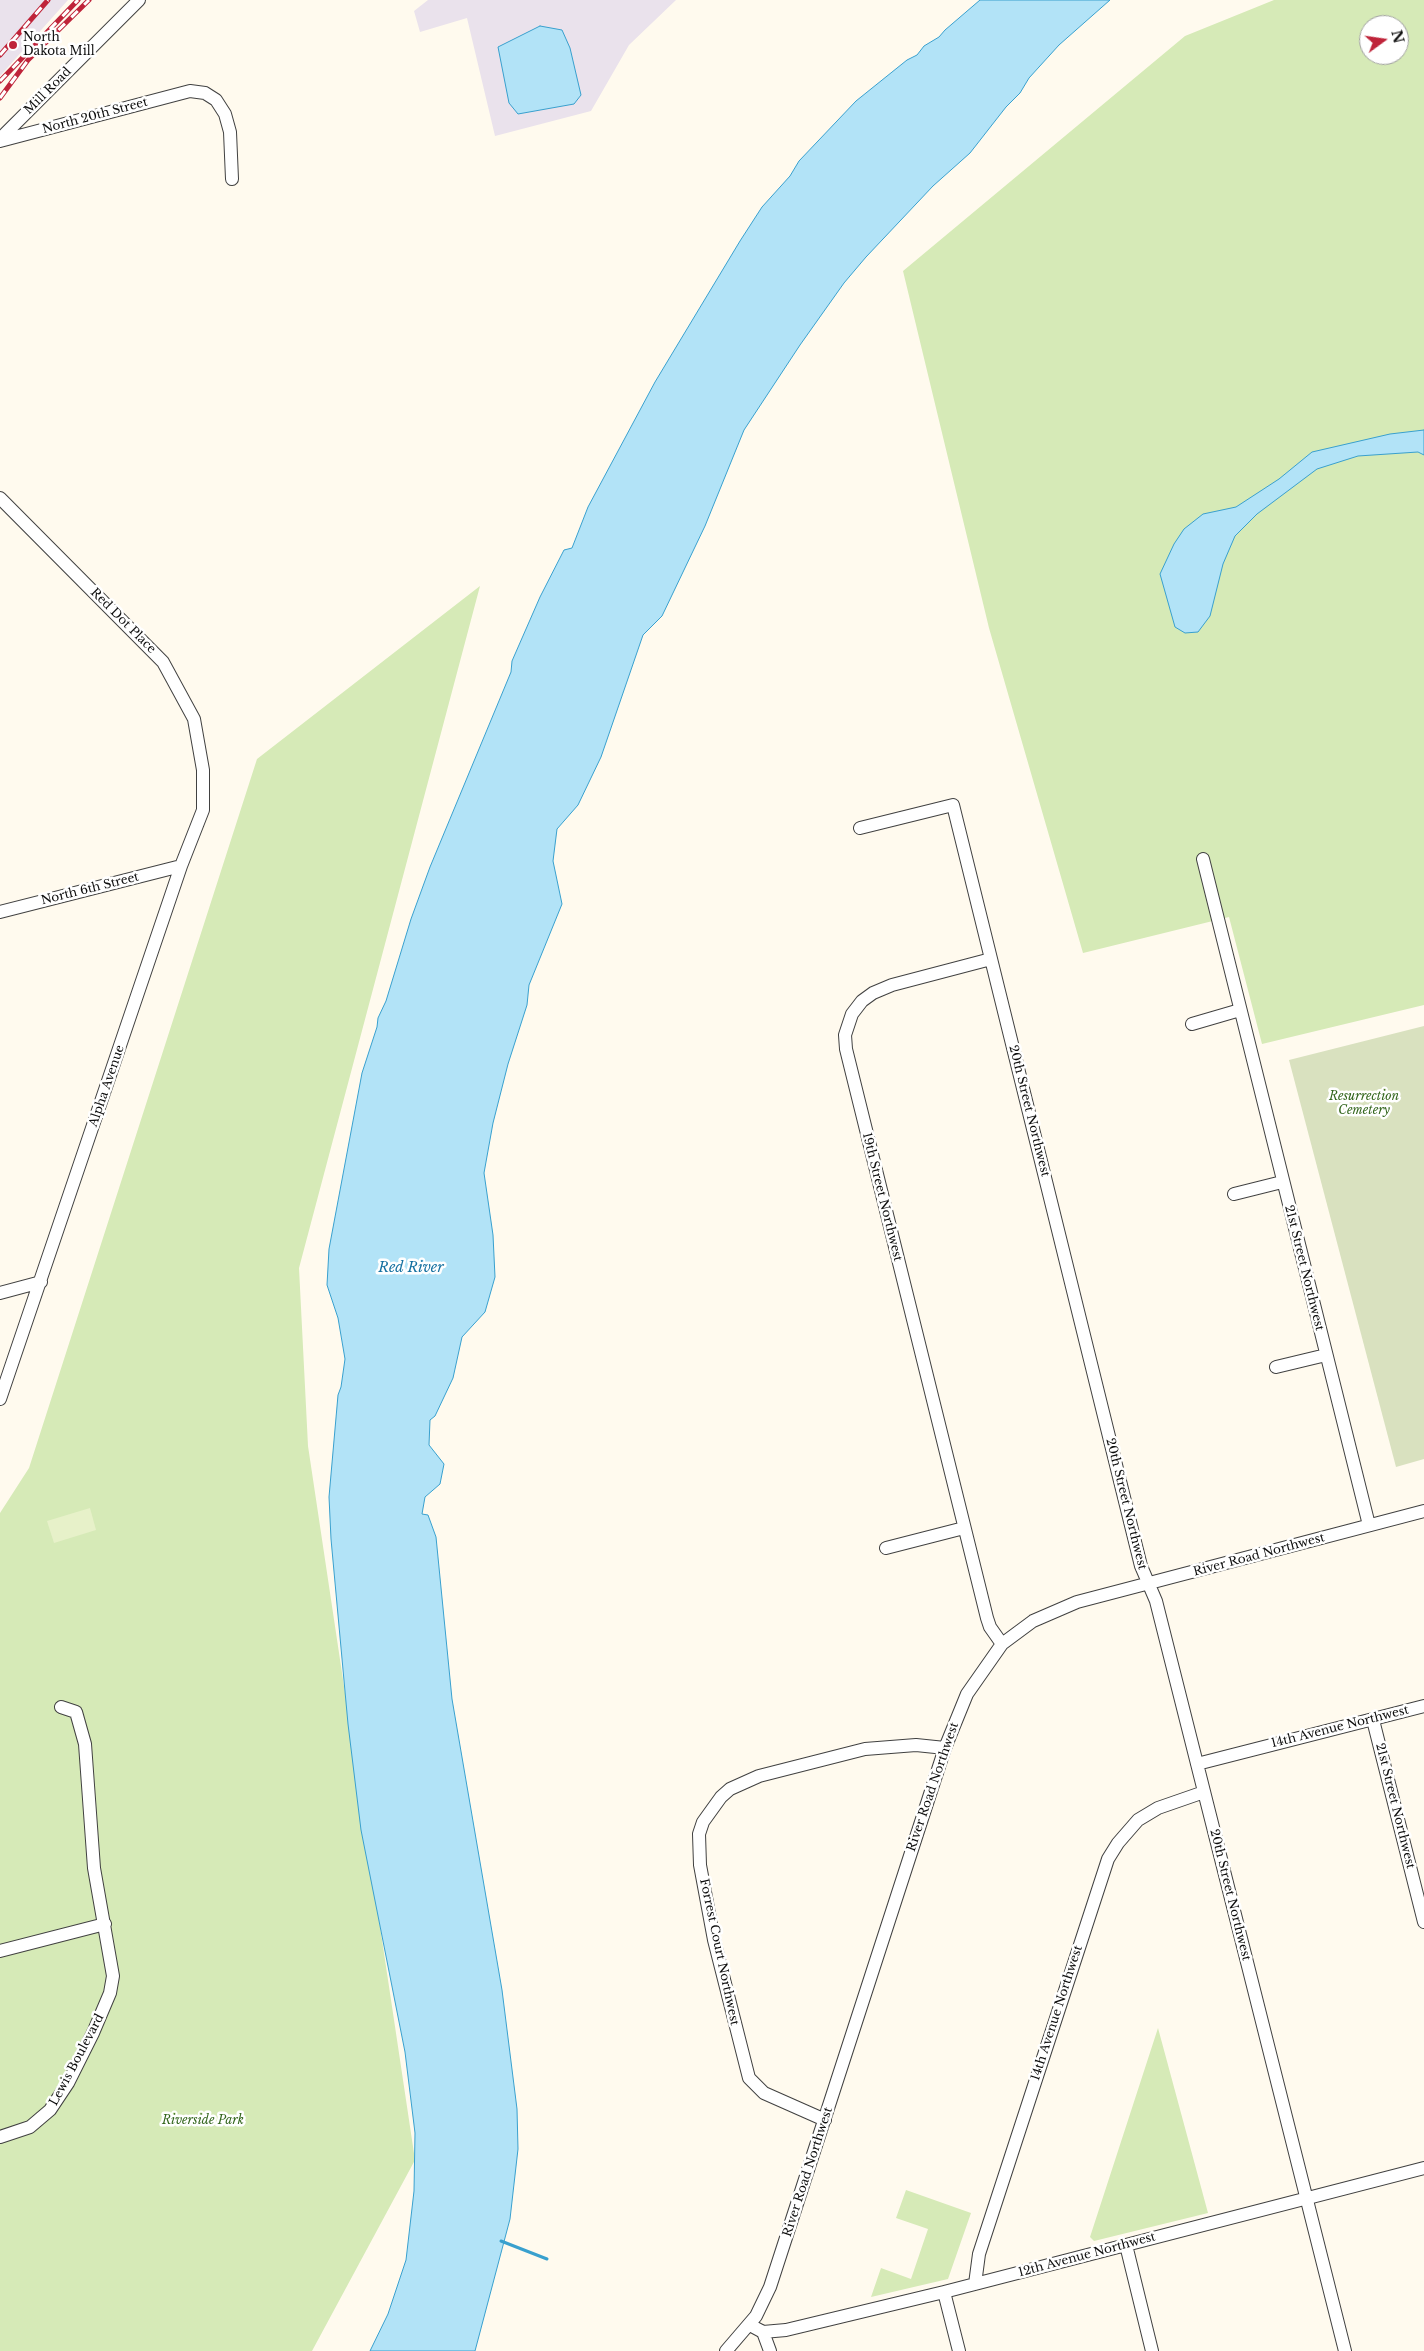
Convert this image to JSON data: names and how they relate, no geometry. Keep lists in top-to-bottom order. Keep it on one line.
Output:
{"streets":{"street":["Mill Road","North 20th Street","Red Dot Place","North 6th Street","Alpha Avenue","20th Street Northwest","19th Street Northwest","21st Street Northwest","River Road Northwest","14th Avenue Northwest","Forrest Court Northwest","Lewis Boulevard","12th Avenue Northwest"]},"crossings":[["Mill Road","North 20th Street"],["Red Dot Place","Alpha Avenue"],["North 6th Street","Alpha Avenue"],["20th Street Northwest","19th Street Northwest"],["20th Street Northwest","River Road Northwest"],["20th Street Northwest","14th Avenue Northwest"],["20th Street Northwest","12th Avenue Northwest"],["19th Street Northwest","River Road Northwest"],["21st Street Northwest","River Road Northwest"],["21st Street Northwest","14th Avenue Northwest"],["River Road Northwest","Forrest Court Northwest"],["14th Avenue Northwest","12th Avenue Northwest"]],"water":["Red River"],"parks":["Resurrection Cemetery","Riverside Park"],"places":["North Dakota Mill"],"north":"right"}
